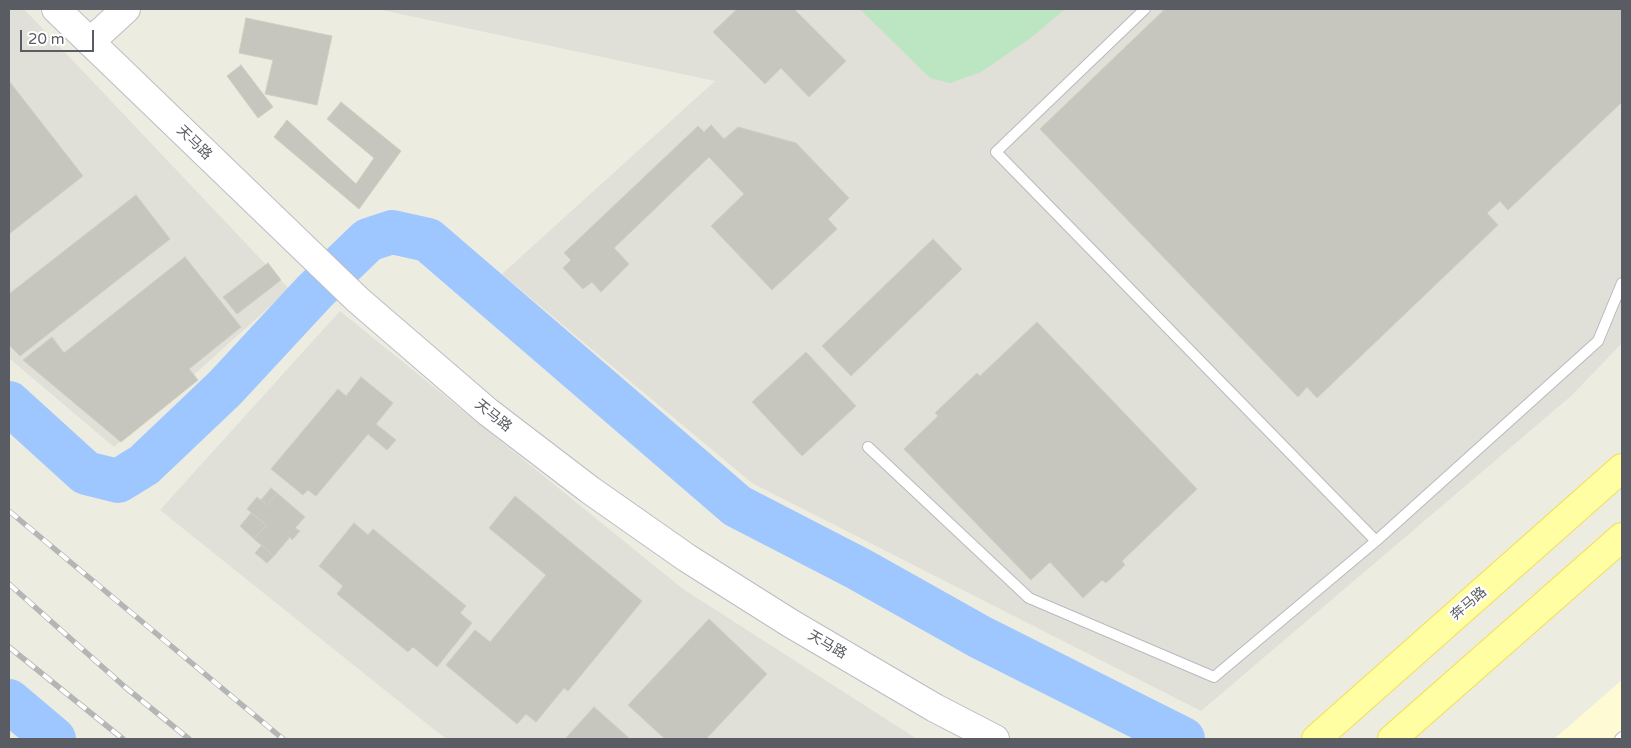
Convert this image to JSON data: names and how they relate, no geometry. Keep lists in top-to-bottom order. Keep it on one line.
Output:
{"streets":{"main road":["奔马路"],"street":["天马路"]},"scale_bar":"20 m"}
